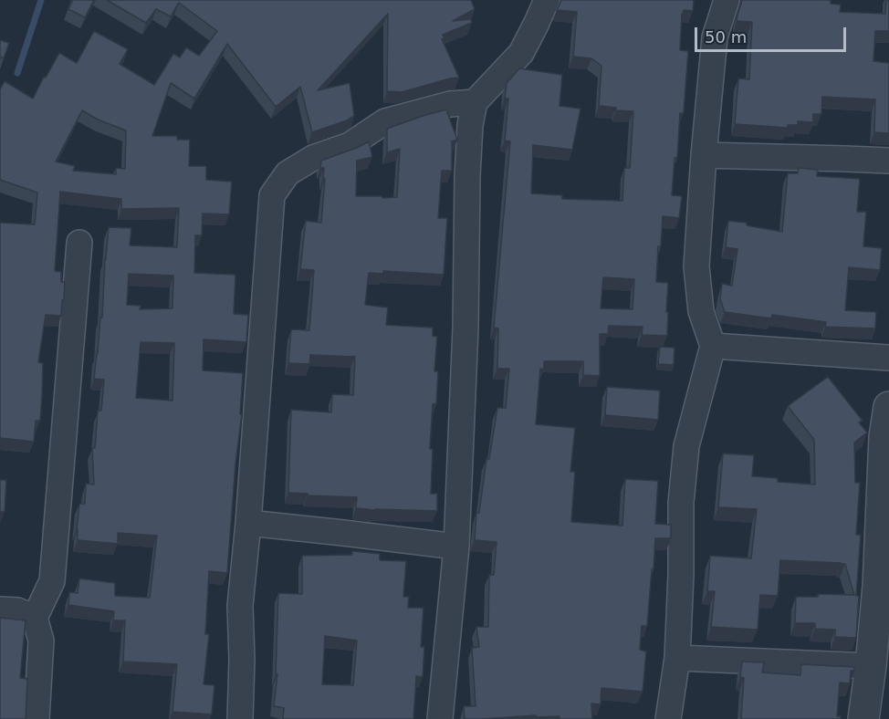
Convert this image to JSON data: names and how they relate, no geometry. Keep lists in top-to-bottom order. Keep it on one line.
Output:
{"scale_bar":"50 m"}
